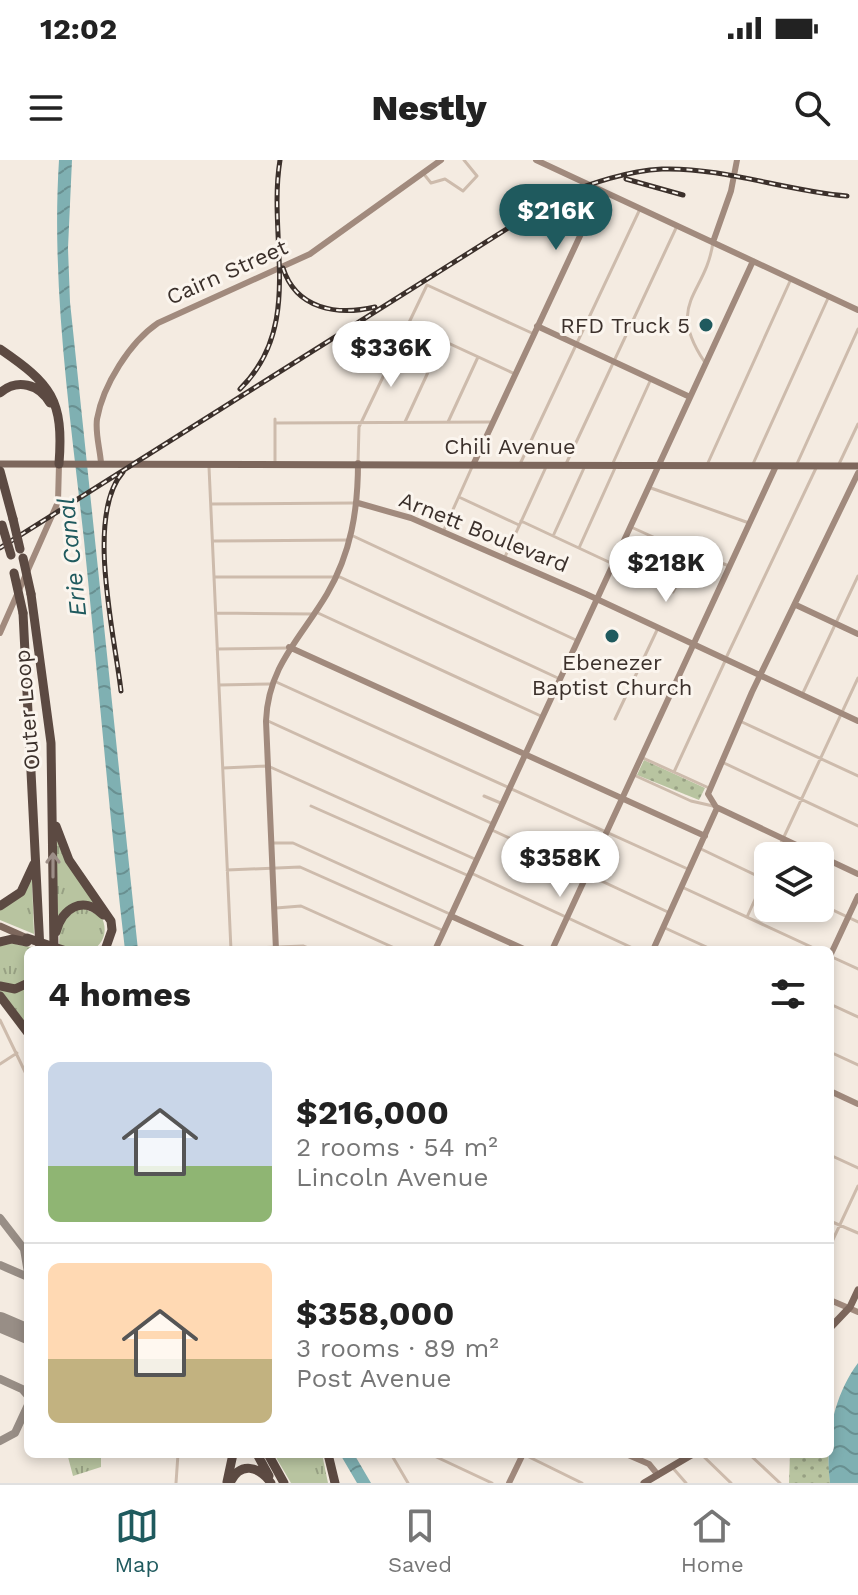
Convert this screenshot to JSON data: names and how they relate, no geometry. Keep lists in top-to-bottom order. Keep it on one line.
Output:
{"streets":{"highway":["Outer Loop"],"main road":["Chili Avenue"],"street":["Cairn Street","Arnett Boulevard"]},"crossings":[["Cairn Street","Chili Avenue"]],"water":["Erie Canal"],"places":["RFD Truck 5","Ebenezer Baptist Church"],"page":{"status":"12:02","header":"Nestly","price":["$216K","$336K","$218K","$358K"],"heading":"4 homes","list":[{"name":"$216,000","note":"2 rooms · 54 m² · Lincoln Avenue"},{"name":"$358,000","note":"3 rooms · 89 m² · Post Avenue"}],"tabs":["Map","Saved","Home"]}}
